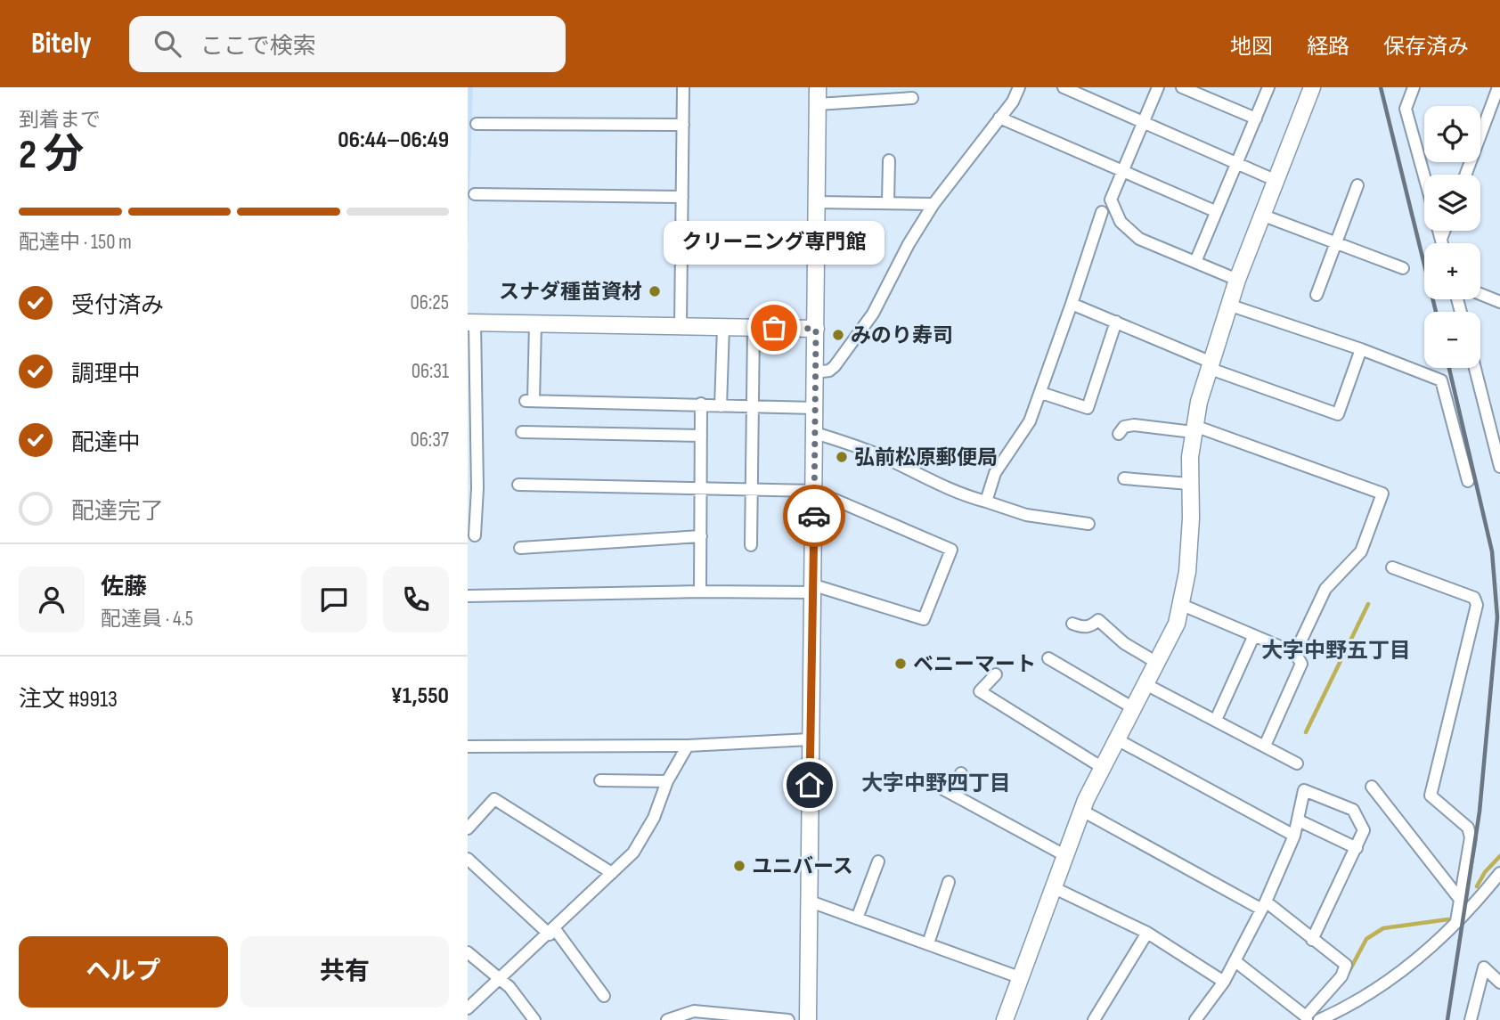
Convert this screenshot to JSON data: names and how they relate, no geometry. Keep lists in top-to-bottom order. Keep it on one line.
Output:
{"districts":["大字中野五丁目","大字中野四丁目"],"places":["スナダ種苗資材","クリーニング専門館","みのり寿司","弘前松原郵便局","ベニーマート","ユニバース"],"page":{"header":"Bitely","search":"ここで検索","nav":["地図","経路","保存済み"],"heading":["2 分","到着まで","06:44–06:49"],"panel":["佐藤","配達員 · 4.5","注文 #9913","¥1,550"],"map_buttons":["+","−"],"bar":"配達中 · 150 m","bubble":"クリーニング専門館","list":[["受付済み","06:25"],["調理中","06:31"],["配達中","06:37"],"配達完了"],"buttons":["ヘルプ","共有"]}}
